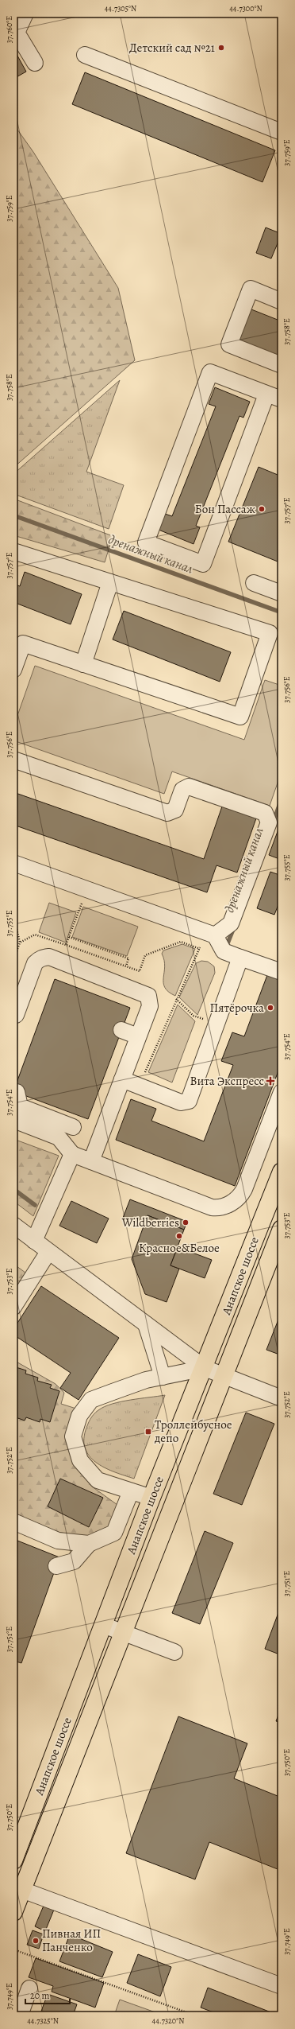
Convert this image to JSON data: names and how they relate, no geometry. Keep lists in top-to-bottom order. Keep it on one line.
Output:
{"streets":{"highway":["Анапское шоссе"]},"water":["дренажный канал"],"places":{"other":["Детский сад №21","Бон Пассаж","Пятёрочка","Wildberries","Красное&Белое","Пивная ИП Панченко"],"health":["Вита Экспресс"],"transit":["Троллейбусное депо"]},"scale_bar":"20 m","coordinates":["44.7305°N","44.7300°N","37.760°E","37.759°E","37.758°E","37.757°E","37.756°E","37.755°E","37.754°E","37.753°E","37.752°E","37.751°E","37.750°E","37.749°E","44.7325°N","44.7320°N"]}
